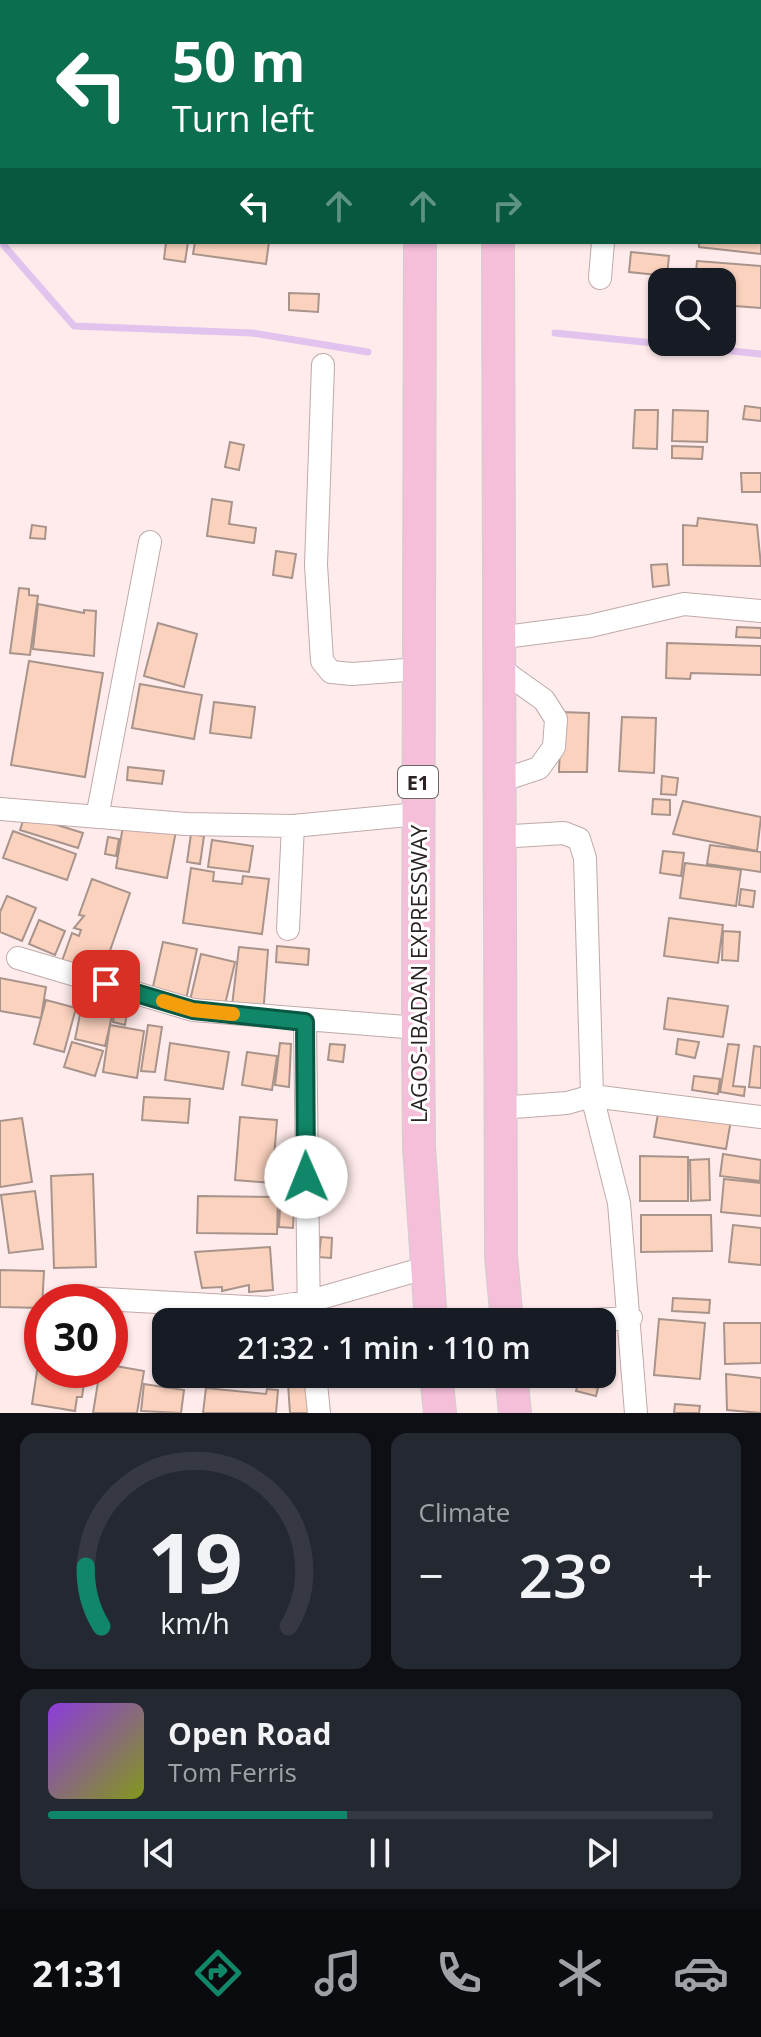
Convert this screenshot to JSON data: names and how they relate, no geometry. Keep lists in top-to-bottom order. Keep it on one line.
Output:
{"streets":{"highway":["E1","LAGOS-IBADAN EXPRESSWAY"]},"page":{"turn":["50 m","Turn left"],"limit":"30","trip":"21:32 · 1 min · 110 m","tile":"Climate","heat":["−","23°","+"],"song":["Open Road","Tom Ferris"],"tabs":"21:31","gauge":["19","km/h"]}}
